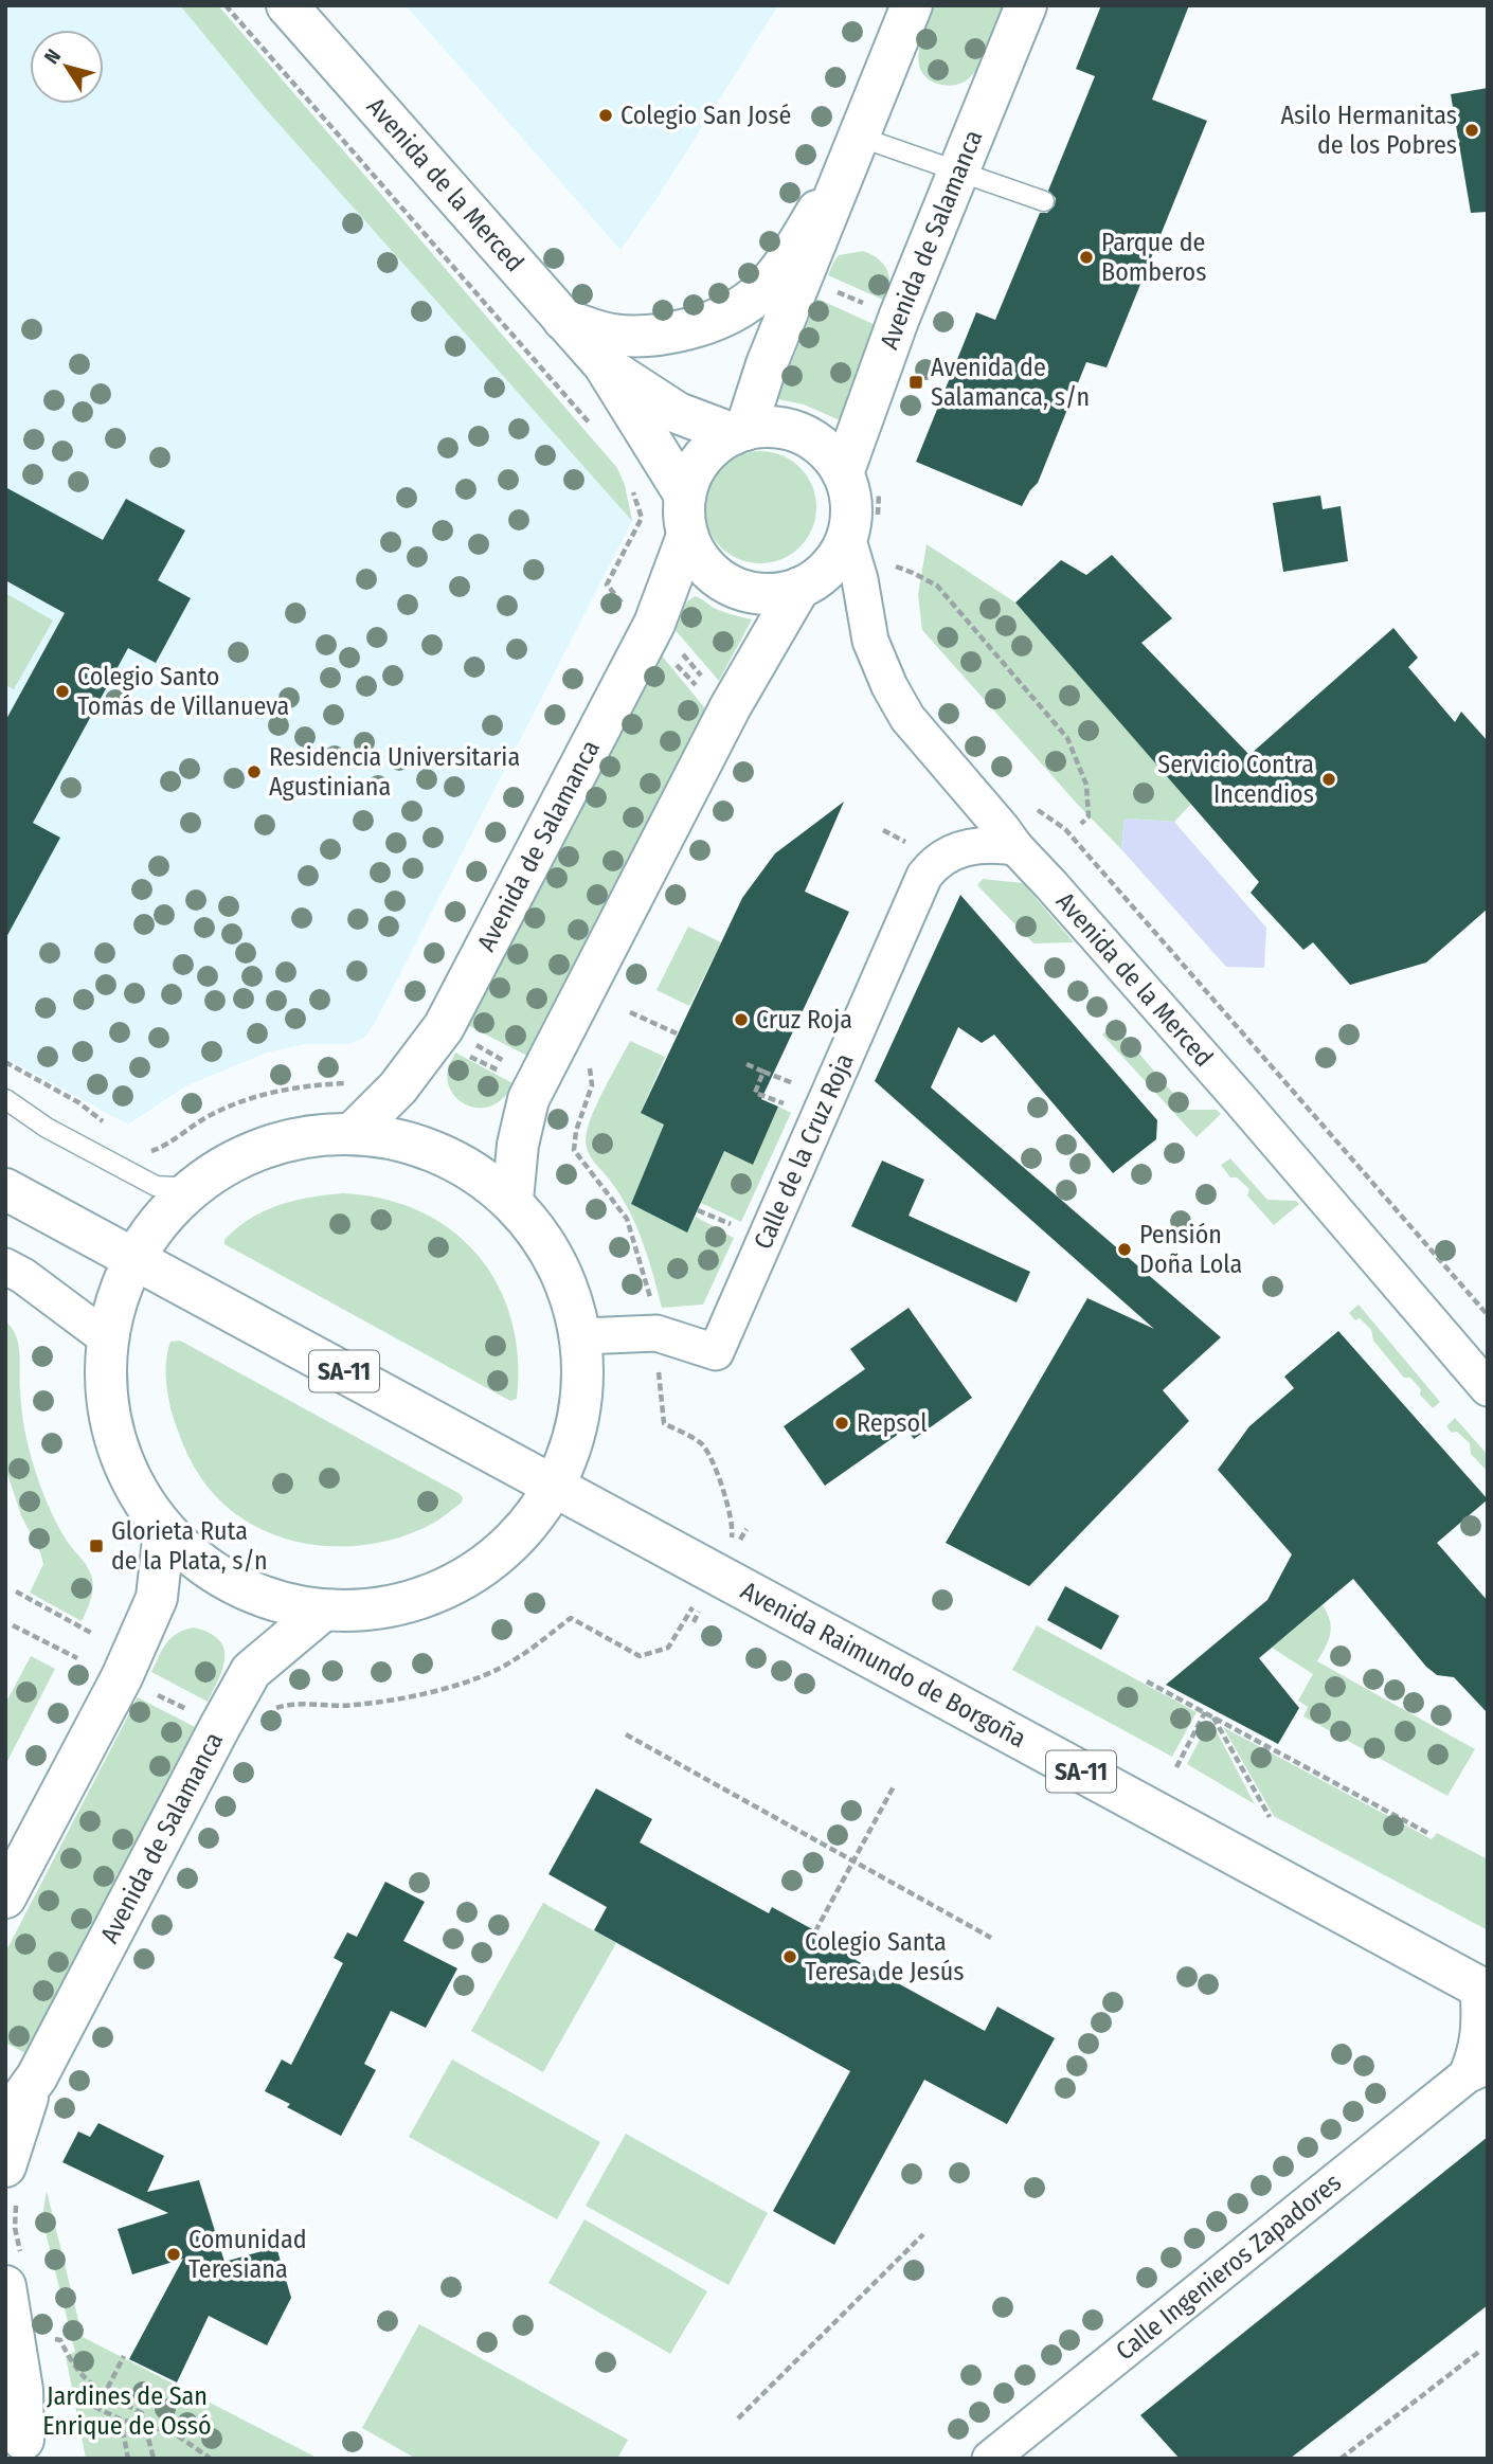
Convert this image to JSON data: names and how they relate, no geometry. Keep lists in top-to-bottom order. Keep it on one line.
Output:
{"streets":{"main road":["Avenida de la Merced","Avenida de Salamanca","SA-11","Avenida Raimundo de Borgoña"],"street":["Calle de la Cruz Roja","Calle Ingenieros Zapadores"]},"crossings":[["Avenida de la Merced","Avenida de Salamanca"],["Avenida de la Merced","Calle de la Cruz Roja"],["SA-11","Avenida Raimundo de Borgoña"],["Avenida Raimundo de Borgoña","Calle Ingenieros Zapadores"]],"parks":["Jardines de San Enrique de Ossó"],"places":{"other":["Colegio San José","Asilo Hermanitas de los Pobres","Parque de Bomberos","Colegio Santo Tomás de Villanueva","Residencia Universitaria Agustiniana","Servicio Contra Incendios","Cruz Roja","Pensión Doña Lola","Repsol","Colegio Santa Teresa de Jesús","Comunidad Teresiana"],"transit":["Avenida de Salamanca, s/n","Glorieta Ruta de la Plata, s/n"]},"north":"top left"}
